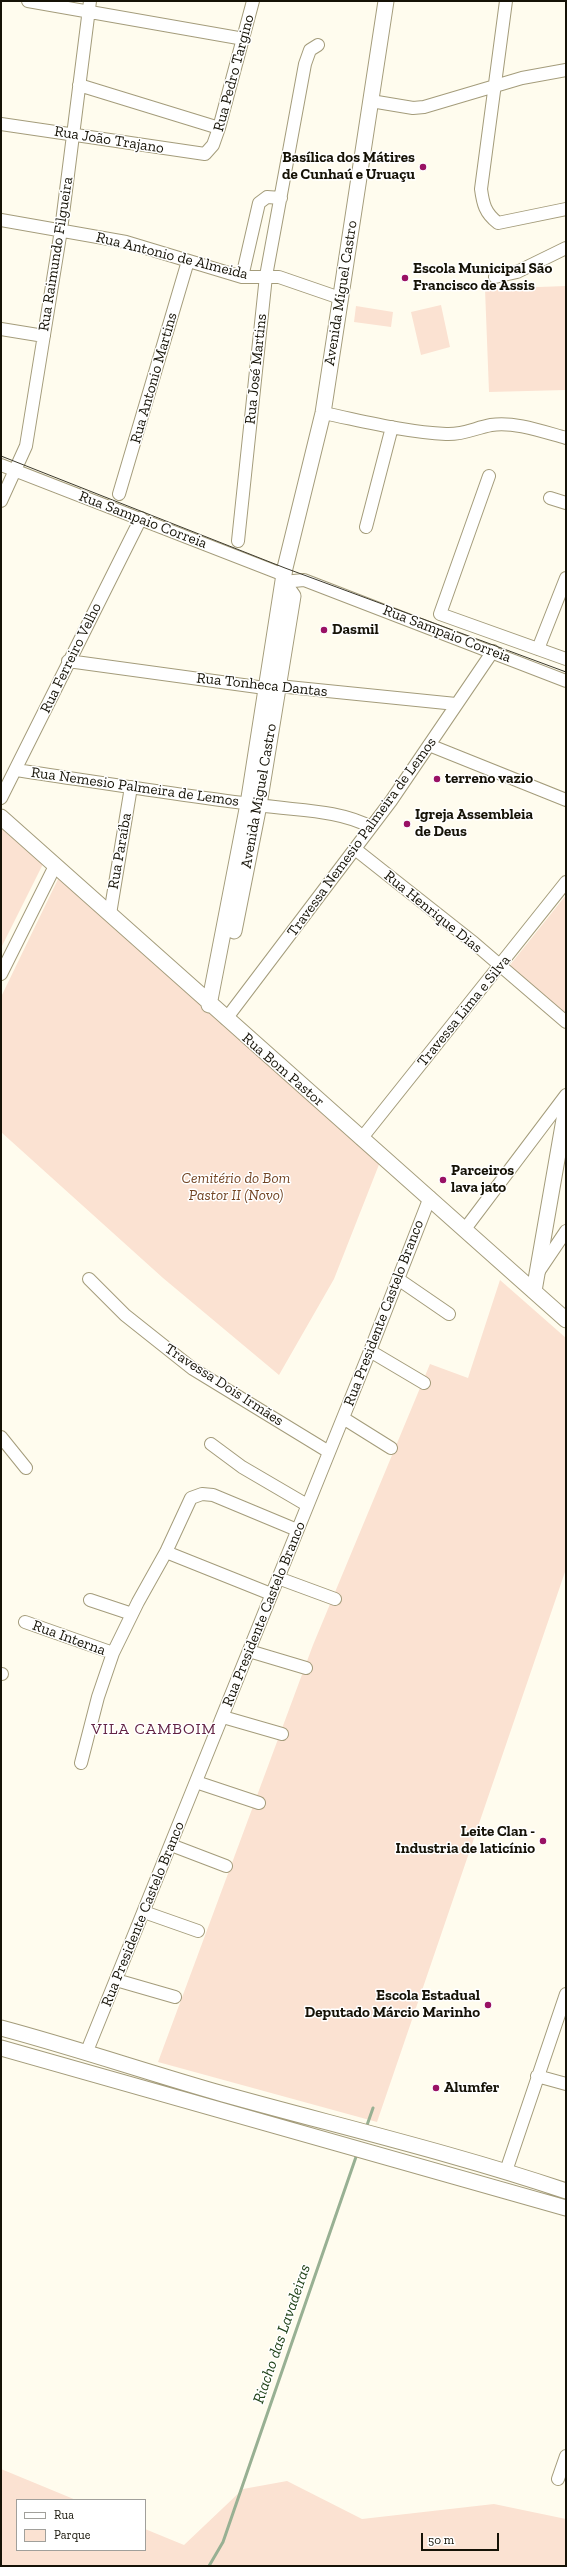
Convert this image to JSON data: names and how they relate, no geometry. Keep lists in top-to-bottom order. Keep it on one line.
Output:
{"streets":{"main road":["Avenida Miguel Castro","Rua Bom Pastor"],"street":["Rua Pedro Targino","Rua João Trajano","Rua Raimundo Filgueira","Rua Antonio de Almeida","Rua José Martins","Rua Antonio Martins","Rua Sampaio Correia","Rua Ferreiro Velho","Rua Tonheca Dantas","Rua Nemesio Palmeira de Lemos","Travessa Nemesio Palmeira de Lemos","Rua Paraíba","Rua Henrique Dias","Travessa Lima e Silva","Rua Presidente Castelo Branco","Travessa Dois Irmães","Rua Interna"]},"crossings":[["Rua Pedro Targino","Rua João Trajano"],["Rua João Trajano","Rua Raimundo Filgueira"],["Rua Raimundo Filgueira","Rua Antonio de Almeida"],["Rua Raimundo Filgueira","Rua Sampaio Correia"],["Rua Antonio de Almeida","Avenida Miguel Castro"],["Rua Antonio de Almeida","Rua José Martins"],["Rua Antonio de Almeida","Rua Antonio Martins"],["Avenida Miguel Castro","Rua Sampaio Correia"],["Avenida Miguel Castro","Rua Tonheca Dantas"],["Avenida Miguel Castro","Rua Nemesio Palmeira de Lemos"],["Avenida Miguel Castro","Travessa Nemesio Palmeira de Lemos"],["Avenida Miguel Castro","Rua Bom Pastor"],["Rua Sampaio Correia","Rua Ferreiro Velho"],["Rua Sampaio Correia","Travessa Nemesio Palmeira de Lemos"],["Rua Ferreiro Velho","Rua Tonheca Dantas"],["Rua Ferreiro Velho","Rua Nemesio Palmeira de Lemos"],["Rua Tonheca Dantas","Travessa Nemesio Palmeira de Lemos"],["Rua Nemesio Palmeira de Lemos","Travessa Nemesio Palmeira de Lemos"],["Rua Nemesio Palmeira de Lemos","Rua Paraíba"],["Travessa Nemesio Palmeira de Lemos","Rua Henrique Dias"],["Travessa Nemesio Palmeira de Lemos","Rua Bom Pastor"],["Rua Paraíba","Rua Bom Pastor"],["Rua Henrique Dias","Travessa Lima e Silva"],["Travessa Lima e Silva","Rua Bom Pastor"],["Rua Bom Pastor","Rua Presidente Castelo Branco"],["Rua Presidente Castelo Branco","Travessa Dois Irmães"]],"districts":["VILA CAMBOIM"],"water":["Riacho das Lavadeiras"],"parks":["Cemitério do Bom Pastor II (Novo)"],"places":["Basílica dos Mátires de Cunhaú e Uruaçu","Escola Municipal São Francisco de Assis","Dasmil","terreno vazio","Igreja Assembleia de Deus","Parceiros lava jato","Leite Clan - Industria de laticínio","Escola Estadual Deputado Márcio Marinho","Alumfer"],"legend":["Rua","Parque"],"scale_bar":"50 m"}
